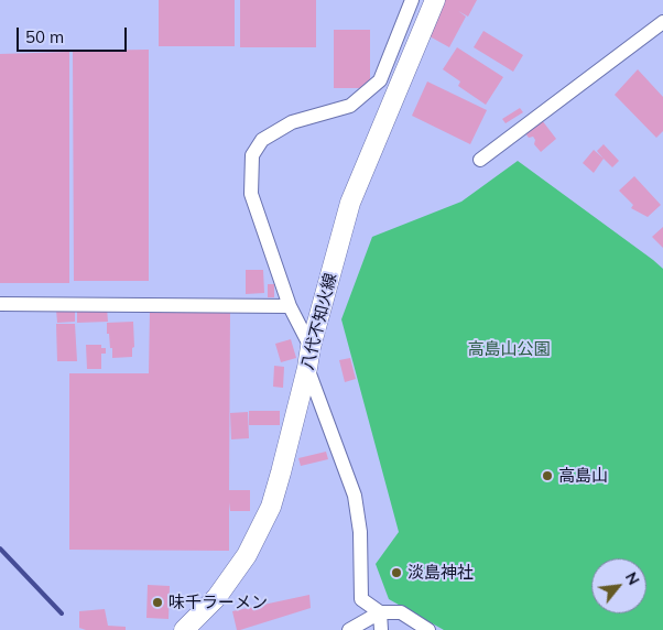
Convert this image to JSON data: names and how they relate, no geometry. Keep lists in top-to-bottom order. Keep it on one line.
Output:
{"streets":{"main road":["八代不知火線"]},"parks":["高島山公園"],"places":["高島山","淡島神社","味千ラーメン"],"scale_bar":"50 m","north":"top right"}
